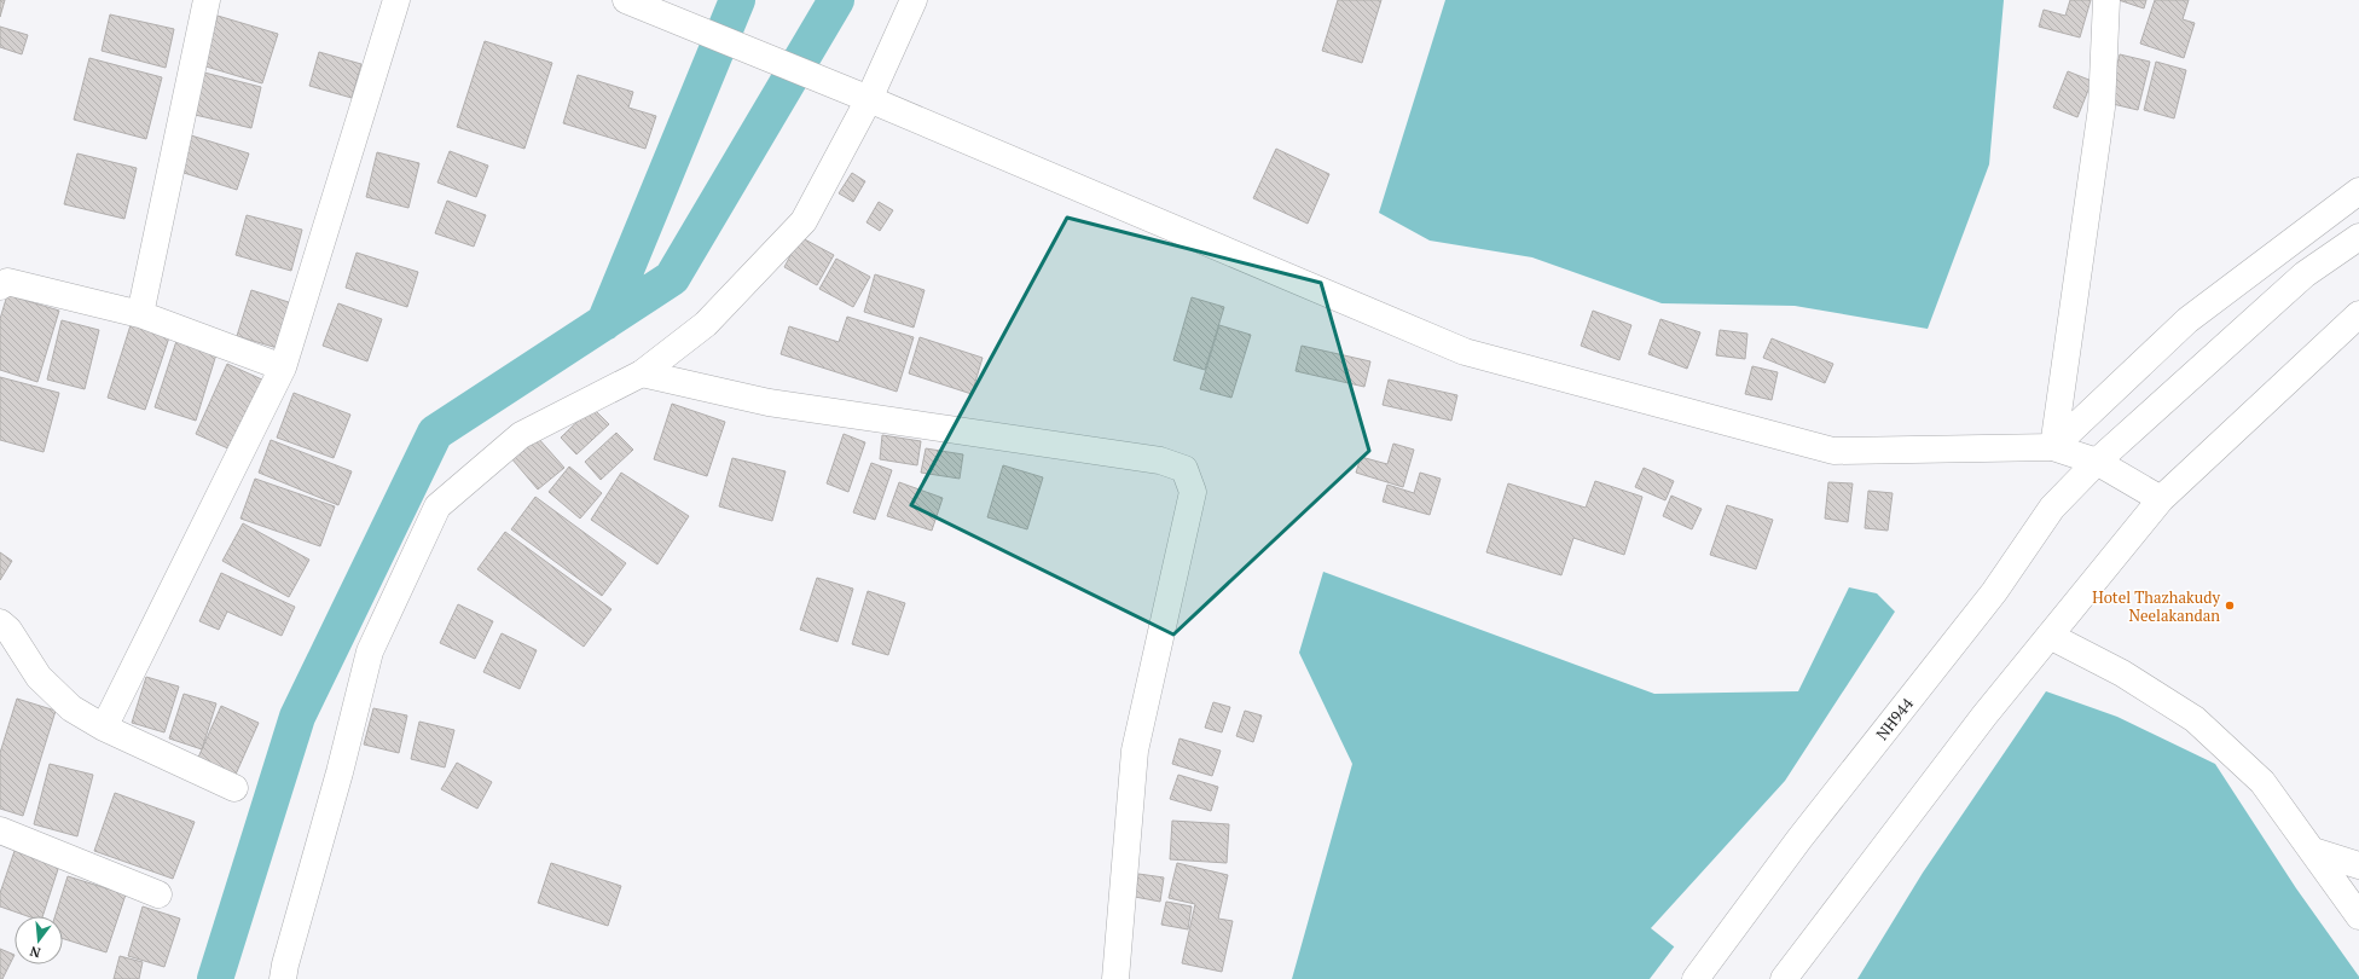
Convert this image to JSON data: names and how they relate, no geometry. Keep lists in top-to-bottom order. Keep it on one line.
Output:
{"streets":{"main road":["NH944"]},"places":["Hotel Thazhakudy Neelakandan"],"north":"bottom"}
